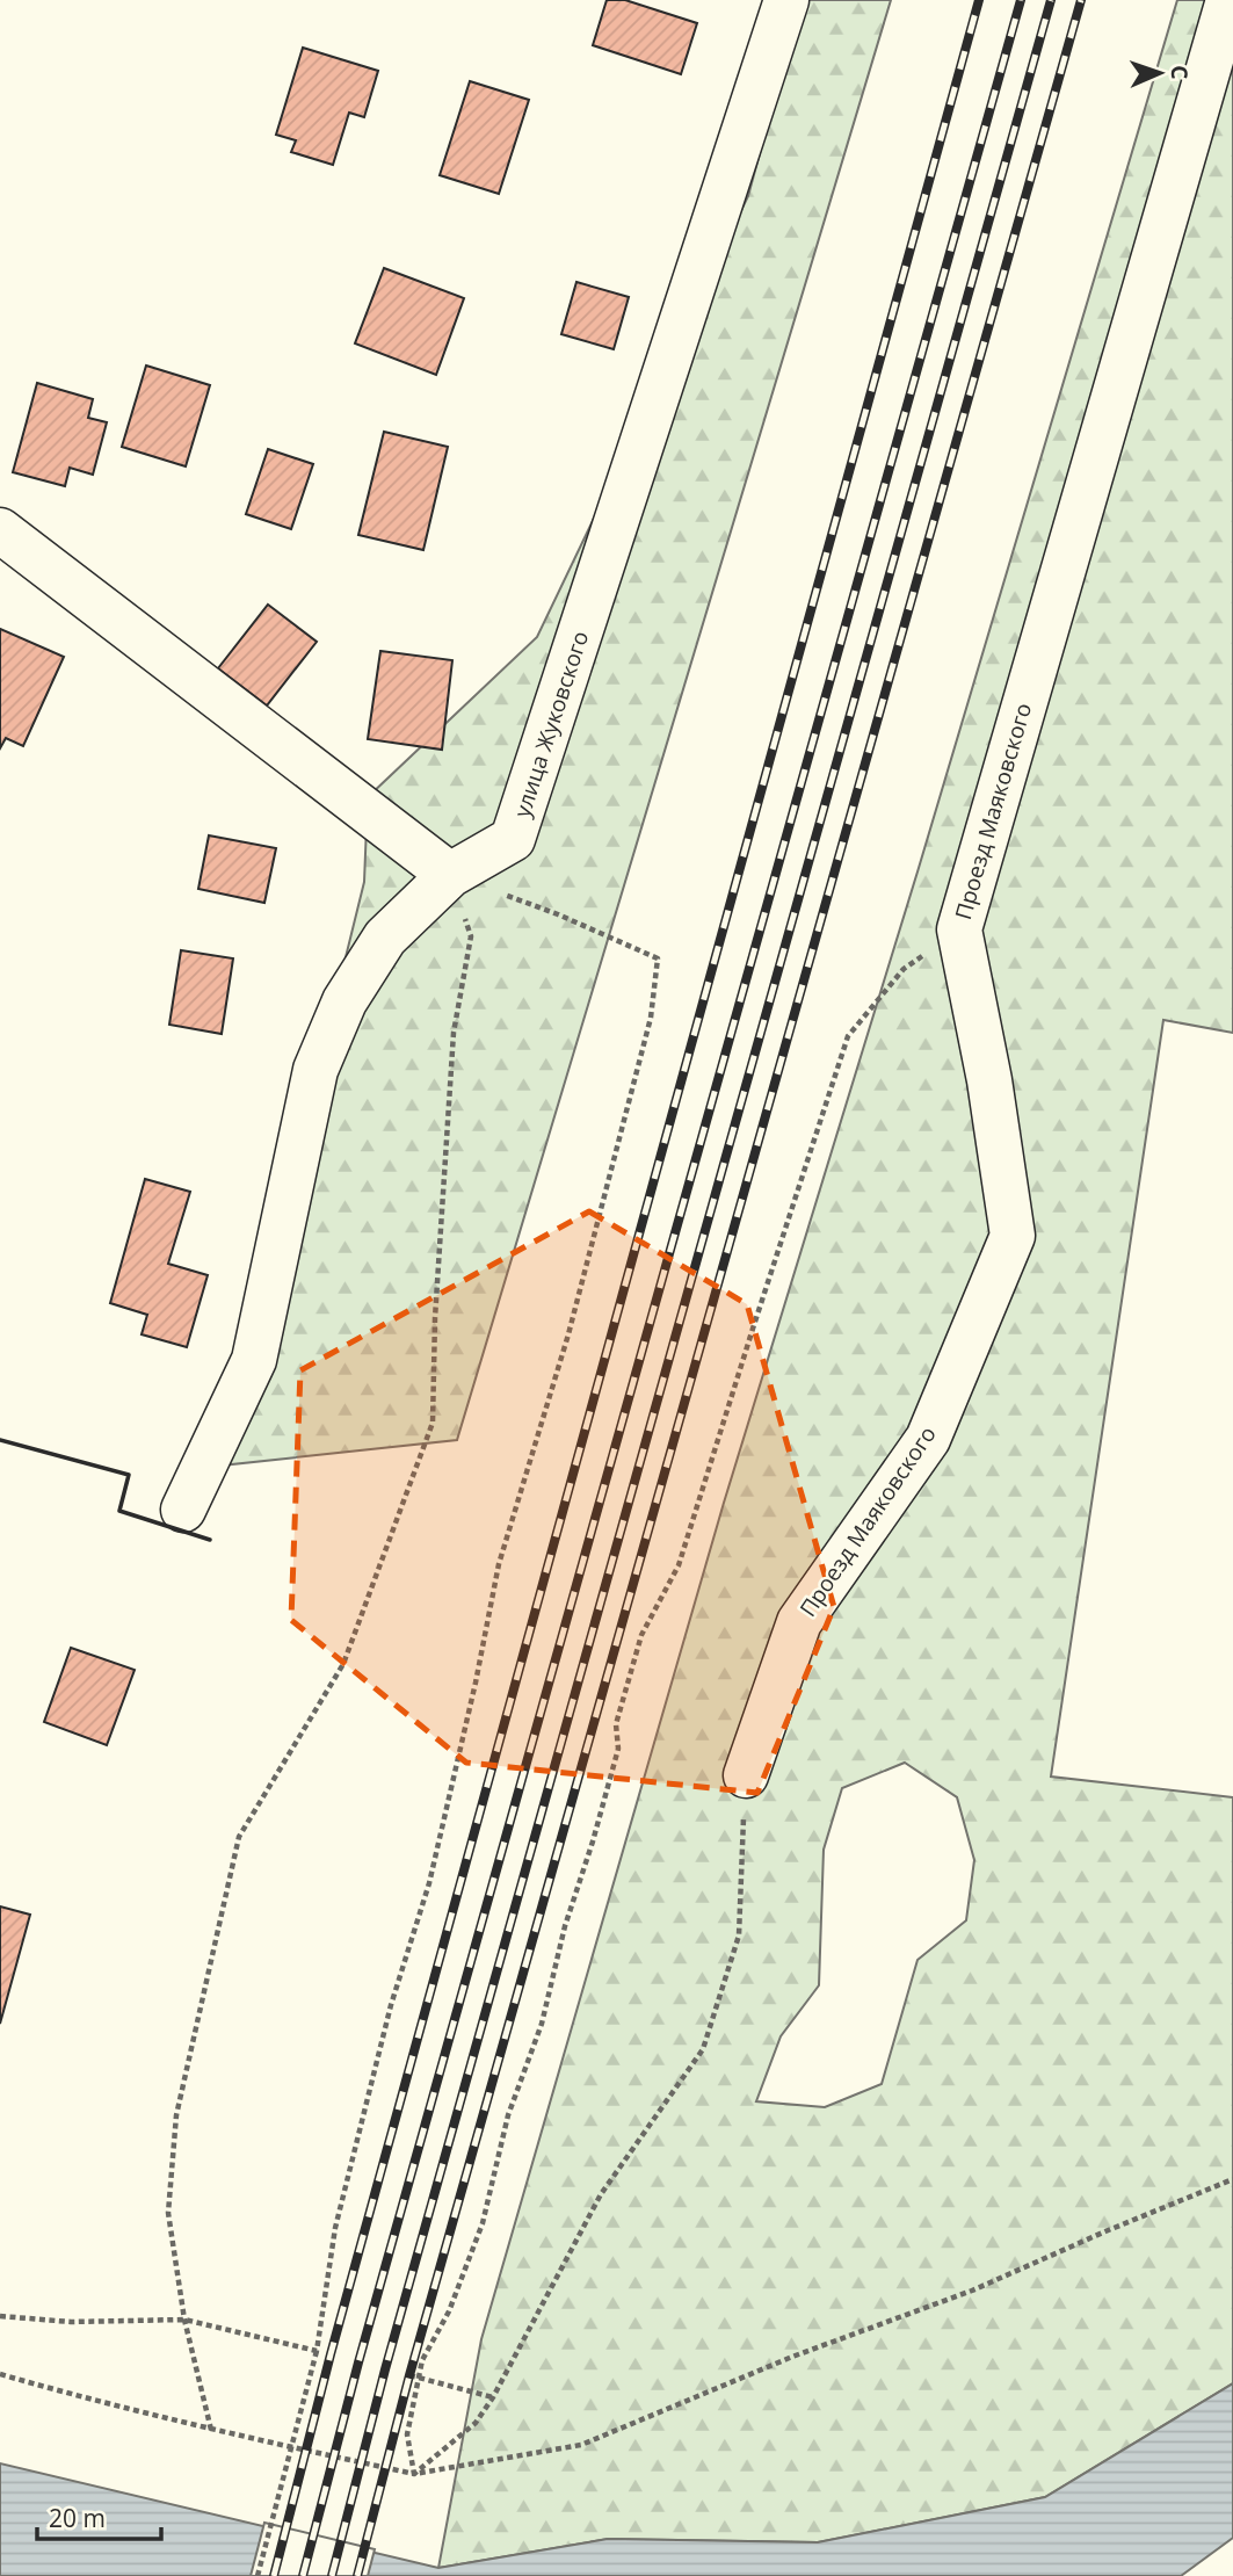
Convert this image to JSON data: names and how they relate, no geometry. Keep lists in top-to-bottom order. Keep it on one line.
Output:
{"streets":{"street":["улица Жуковского","Проезд Маяковского"]},"scale_bar":"20 m","north":"right"}
